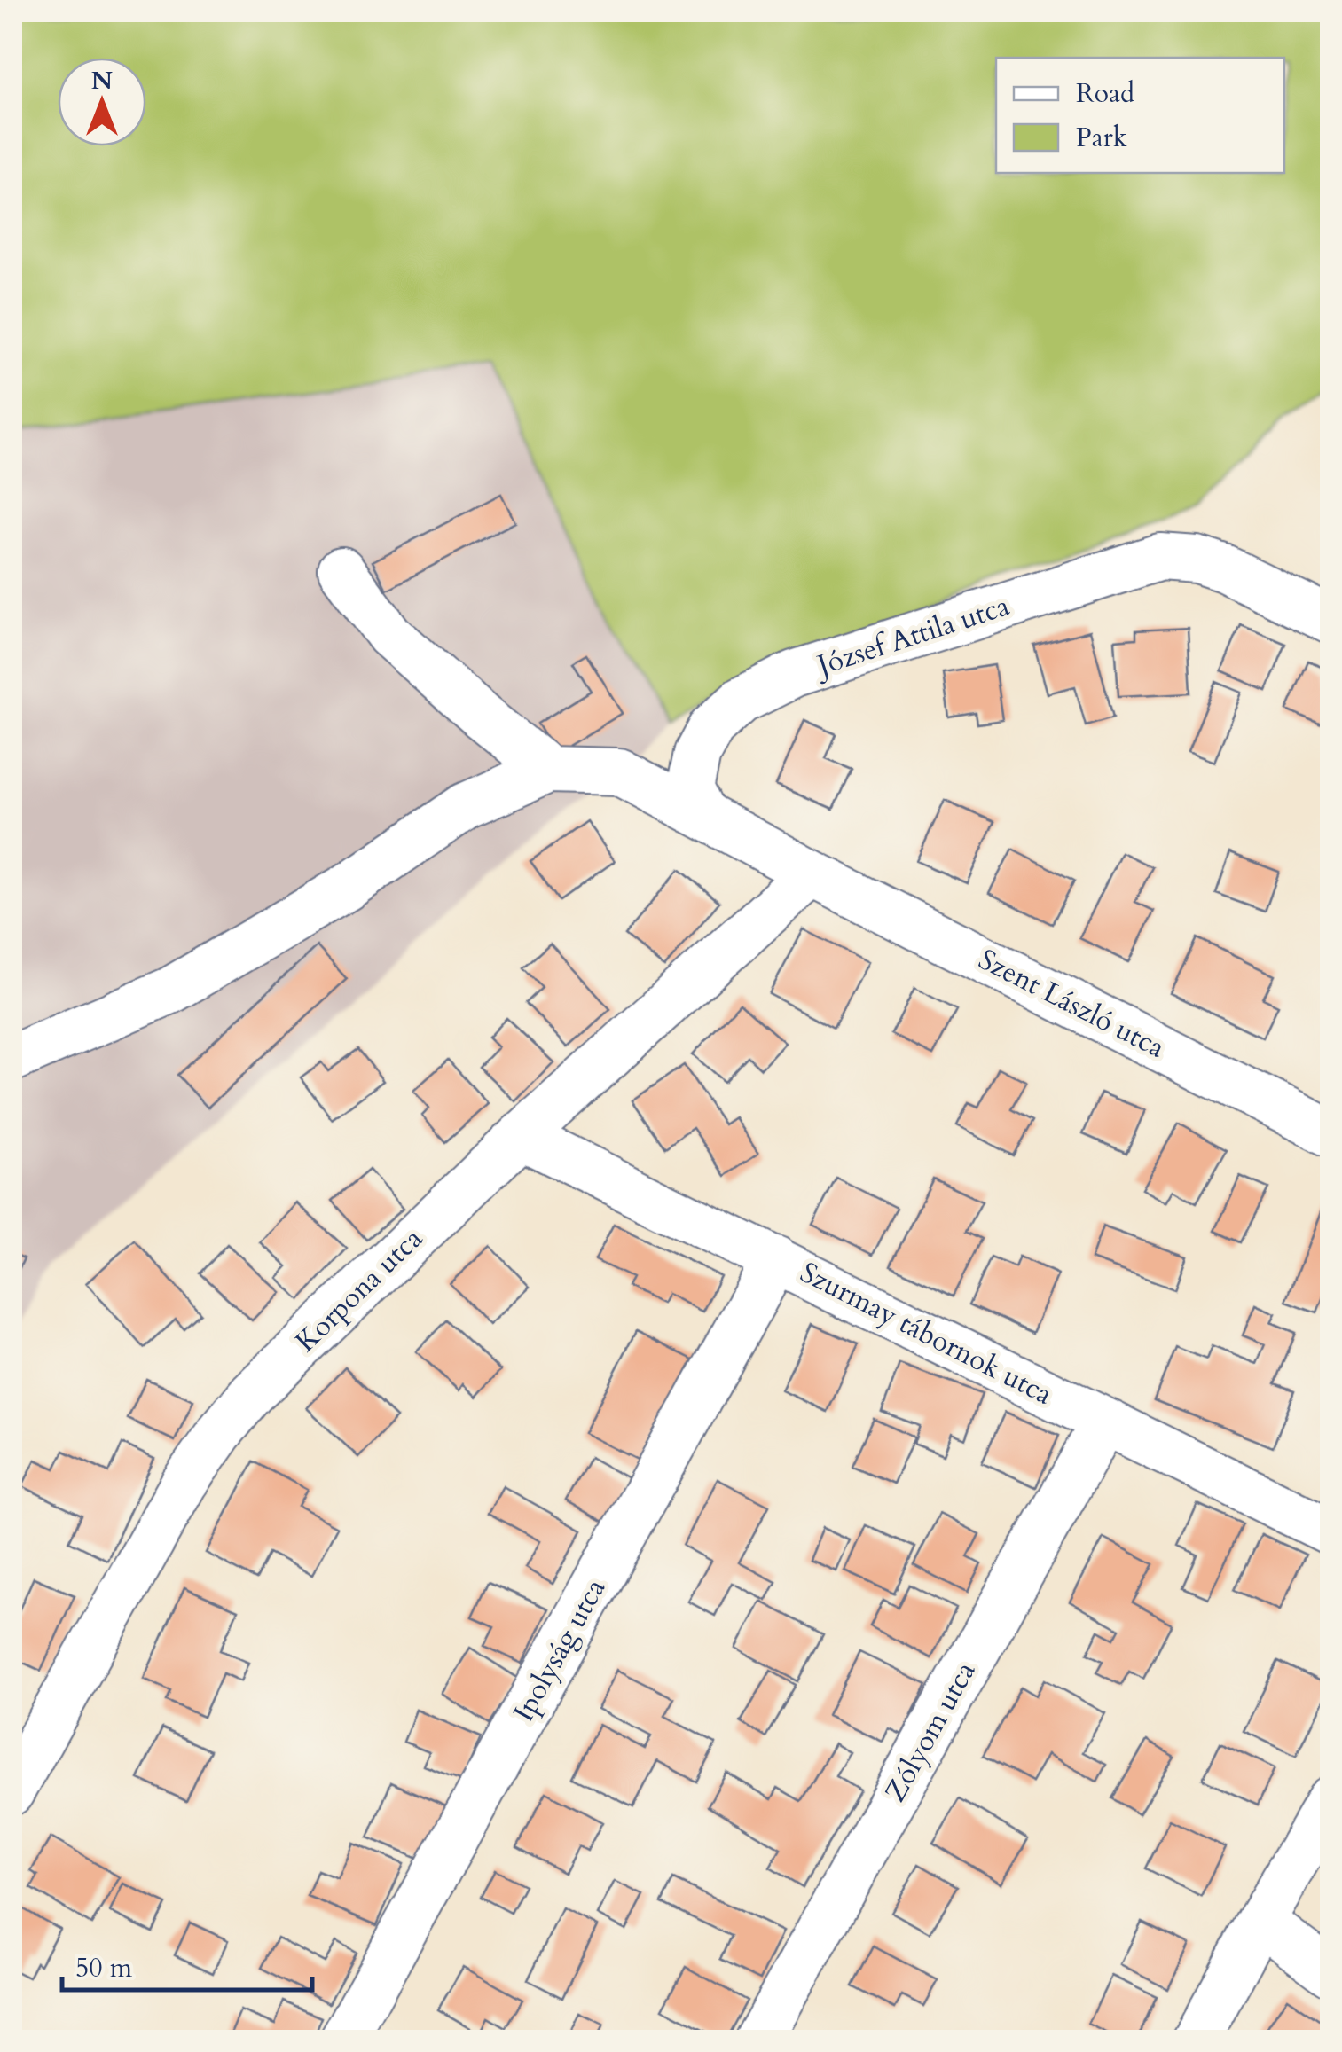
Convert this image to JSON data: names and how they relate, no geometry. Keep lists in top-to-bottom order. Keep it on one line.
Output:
{"streets":{"street":["József Attila utca","Szent László utca","Korpona utca","Szurmay tábornok utca","Ipolyság utca","Zólyom utca"]},"crossings":[["Szent László utca","Korpona utca"],["Korpona utca","Szurmay tábornok utca"],["Szurmay tábornok utca","Ipolyság utca"],["Szurmay tábornok utca","Zólyom utca"]],"legend":["Road","Park"],"scale_bar":"50 m","north":"top"}
